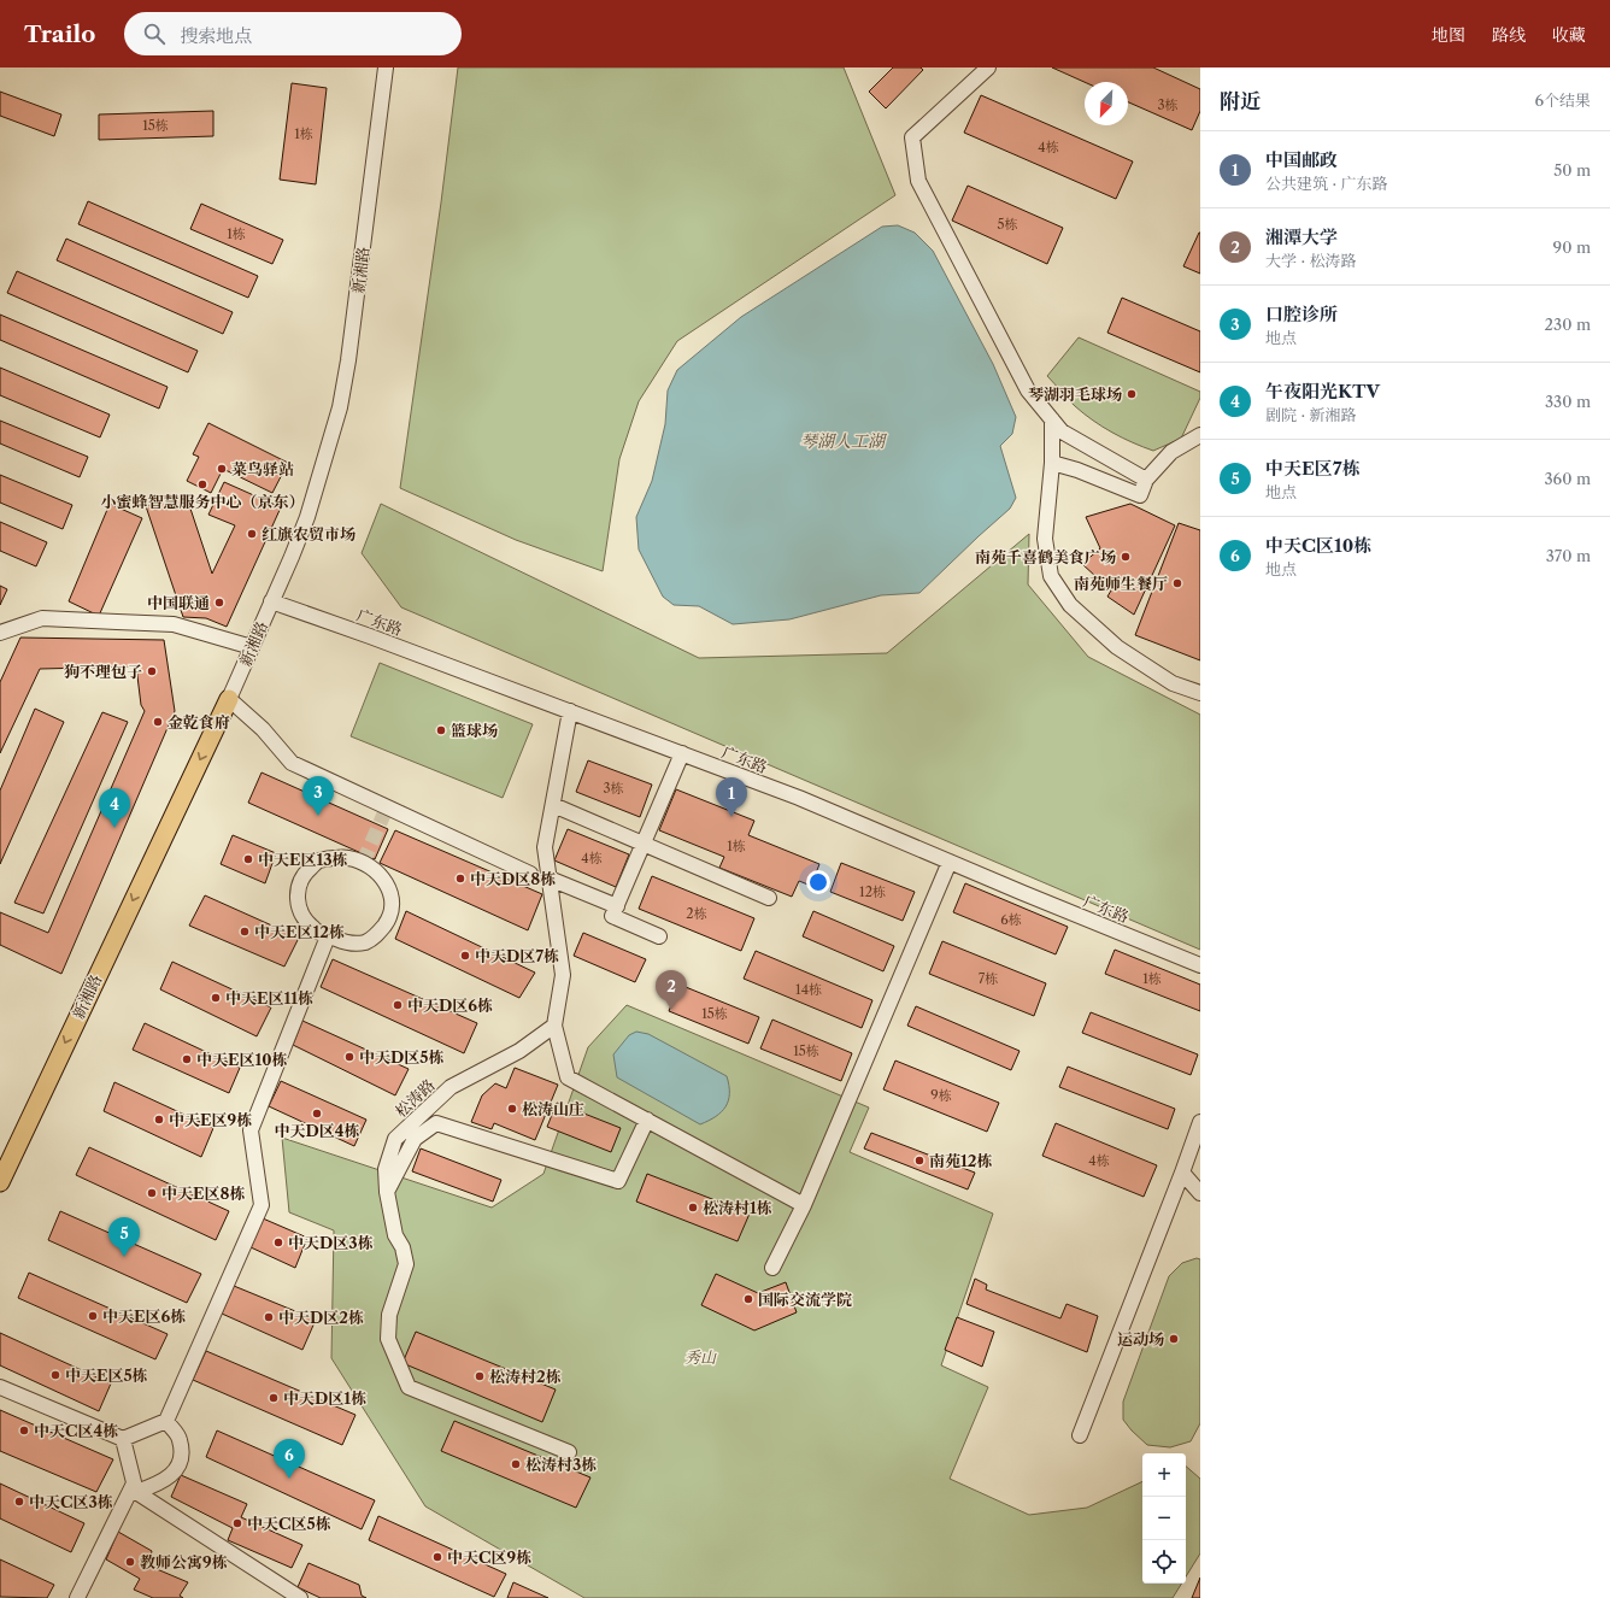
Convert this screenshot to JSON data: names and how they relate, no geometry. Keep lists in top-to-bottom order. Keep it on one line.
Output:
{"streets":{"main road":["新湘路"],"street":["广东路","松涛路"]},"crossings":[["新湘路","广东路"]],"one_way":["新湘路"],"water":["琴湖人工湖"],"parks":["秀山"],"places":["琴湖羽毛球场","菜鸟驿站","小蜜蜂智慧服务中心（京东）","红旗农贸市场","南苑千喜鹤美食广场","南苑师生餐厅","中国联通","狗不理包子","金乾食府","篮球场","中天E区13栋","中天D区8栋","中天E区12栋","中天D区7栋","中天E区11栋","中天D区6栋","中天D区5栋","中天E区10栋","松涛山庄","中天D区4栋","中天E区9栋","南苑12栋","中天E区8栋","松涛村1栋","中天D区3栋","国际交流学院","中天E区6栋","中天D区2栋","运动场","中天E区5栋","松涛村2栋","中天D区1栋","中天C区4栋","松涛村3栋","中天C区3栋","中天C区5栋","中天C区9栋","教师公寓9栋"],"house_numbers":["3栋","15栋","1栋","4栋","5栋","1栋","3栋","1栋","4栋","12栋","2栋","6栋","7栋","1栋","14栋","15栋","15栋","9栋","4栋"],"north":"bottom left","page":{"header":"Trailo","search":"搜索地点","nav":["地图","路线","收藏"],"heading":["附近","6个结果"],"list":[{"mark":"1","name":"中国邮政","note":"公共建筑 · 广东路","value":"50 m"},{"mark":"2","name":"湘潭大学","note":"大学 · 松涛路","value":"90 m"},{"mark":"3","name":"口腔诊所","note":"地点","value":"230 m"},{"mark":"4","name":"午夜阳光KTV","note":"剧院 · 新湘路","value":"330 m"},{"mark":"5","name":"中天E区7栋","note":"地点","value":"360 m"},{"mark":"6","name":"中天C区10栋","note":"地点","value":"370 m"}],"pins":["3","1","4","2","5","6"],"map_buttons":["+","−"]}}
